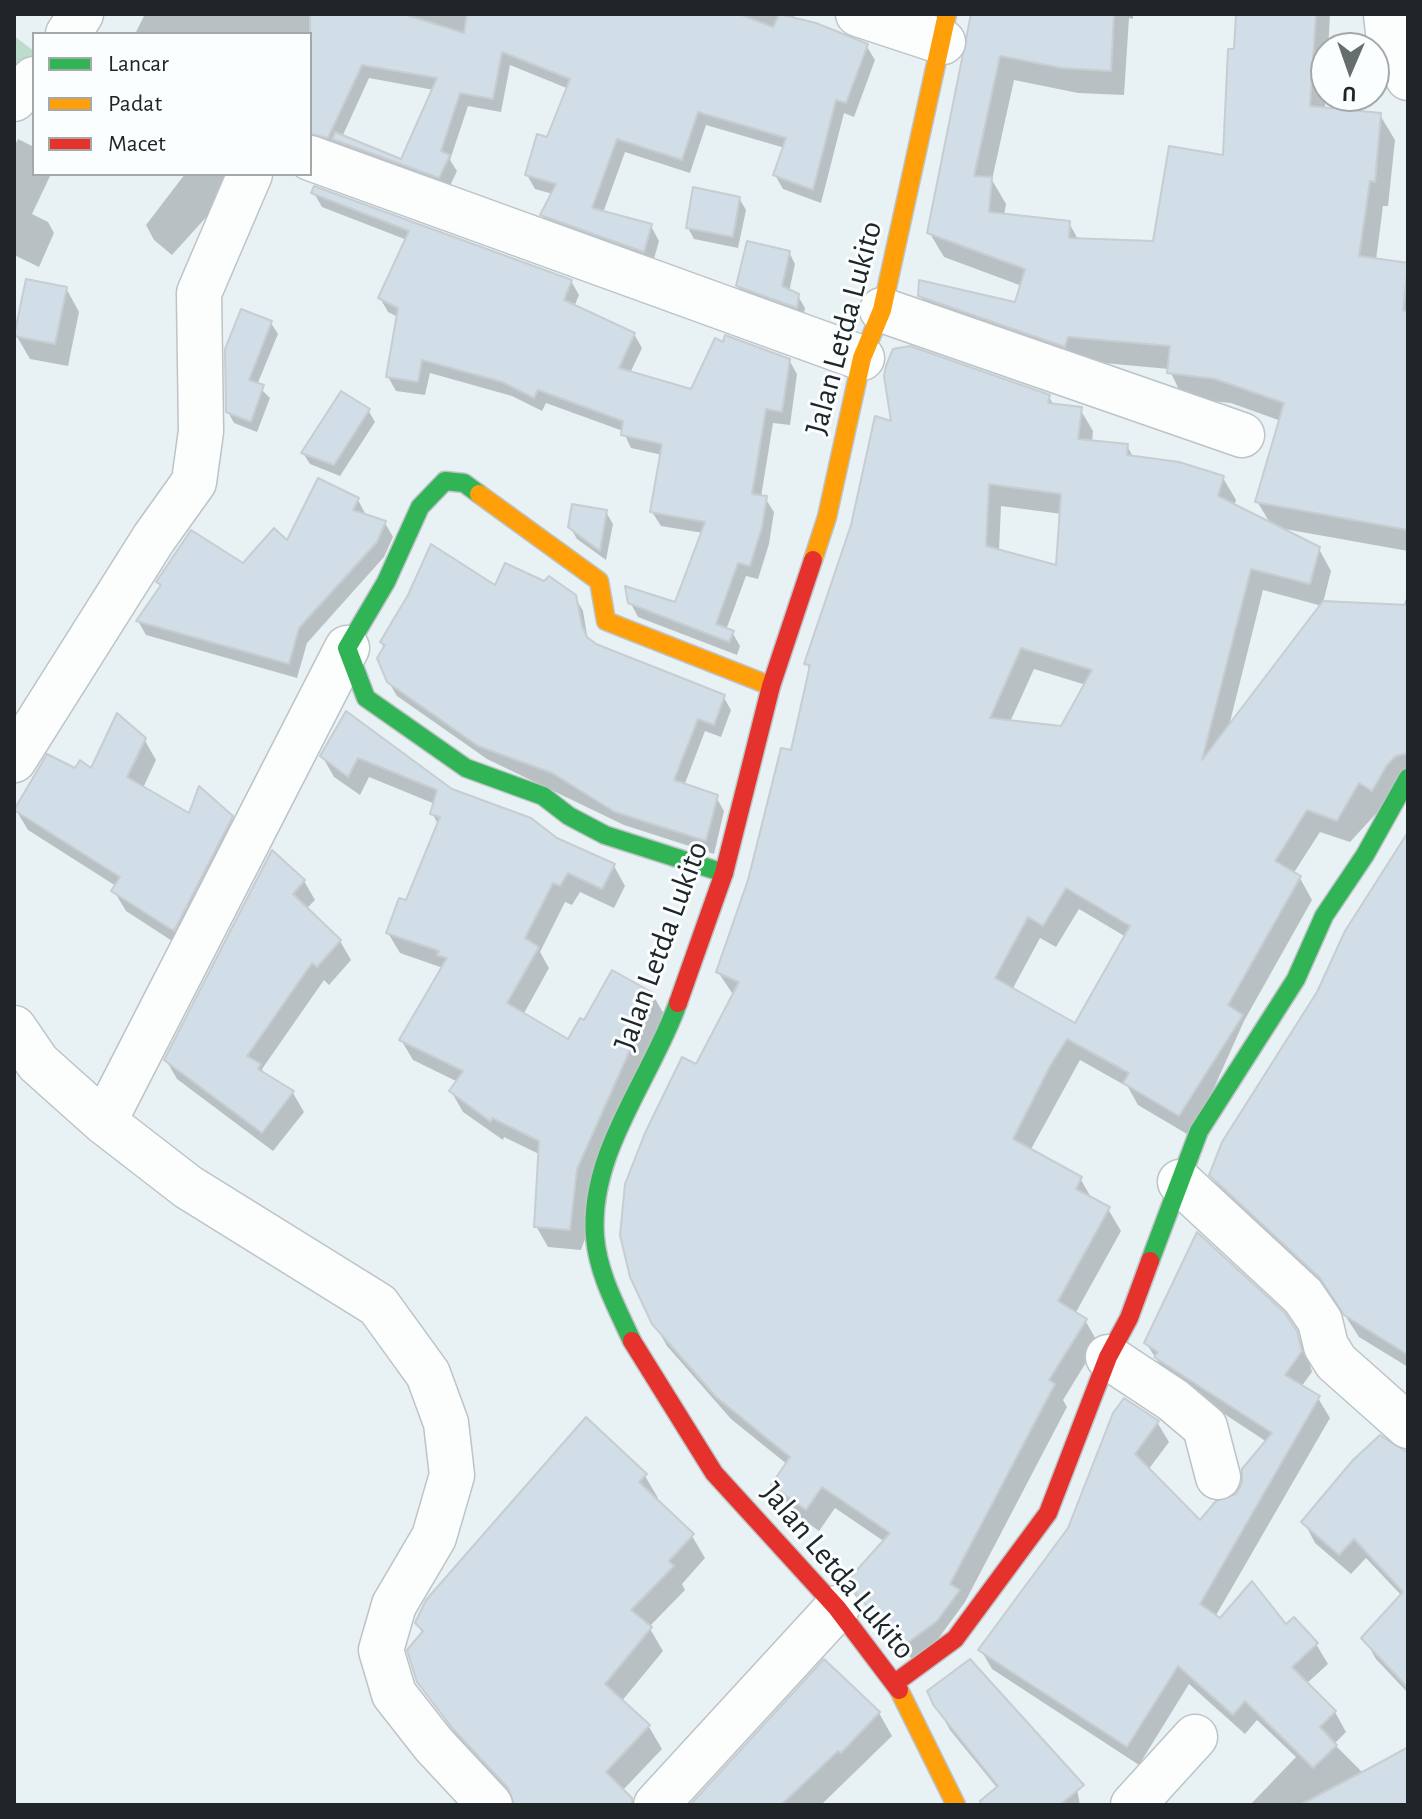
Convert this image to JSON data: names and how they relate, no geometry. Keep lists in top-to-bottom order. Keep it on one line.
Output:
{"streets":{"street":["Jalan Letda Lukito"]},"legend":["Lancar","Padat","Macet"],"north":"bottom"}
